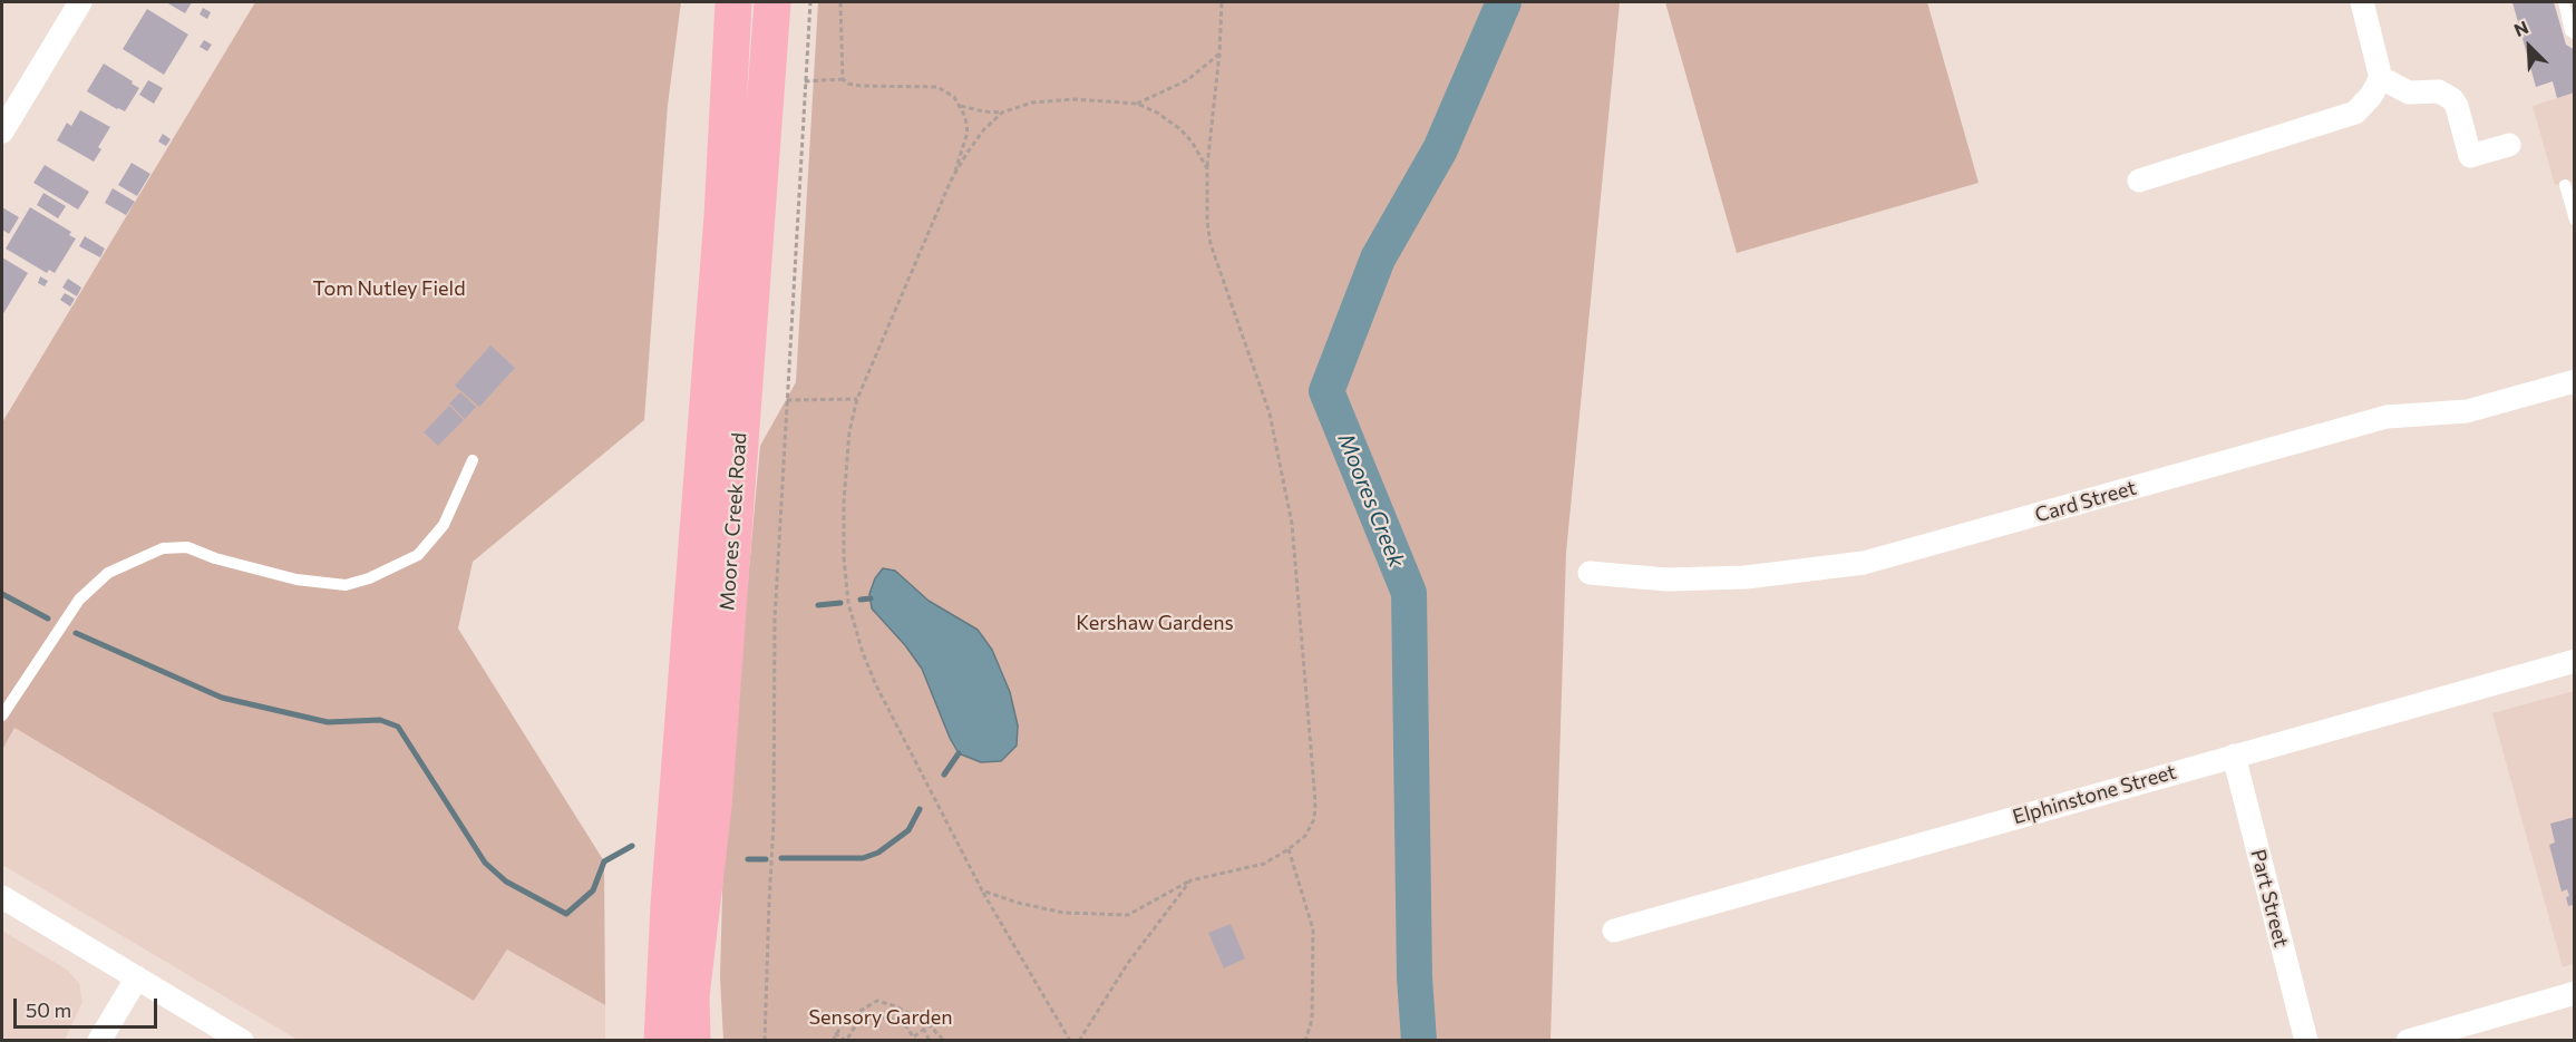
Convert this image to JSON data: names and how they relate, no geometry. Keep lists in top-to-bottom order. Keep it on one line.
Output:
{"streets":{"highway":["Moores Creek Road"],"street":["Card Street","Elphinstone Street","Part Street"]},"crossings":[["Elphinstone Street","Part Street"]],"water":["Moores Creek"],"parks":["Tom Nutley Field","Kershaw Gardens","Sensory Garden"],"scale_bar":"50 m","north":"top left"}
